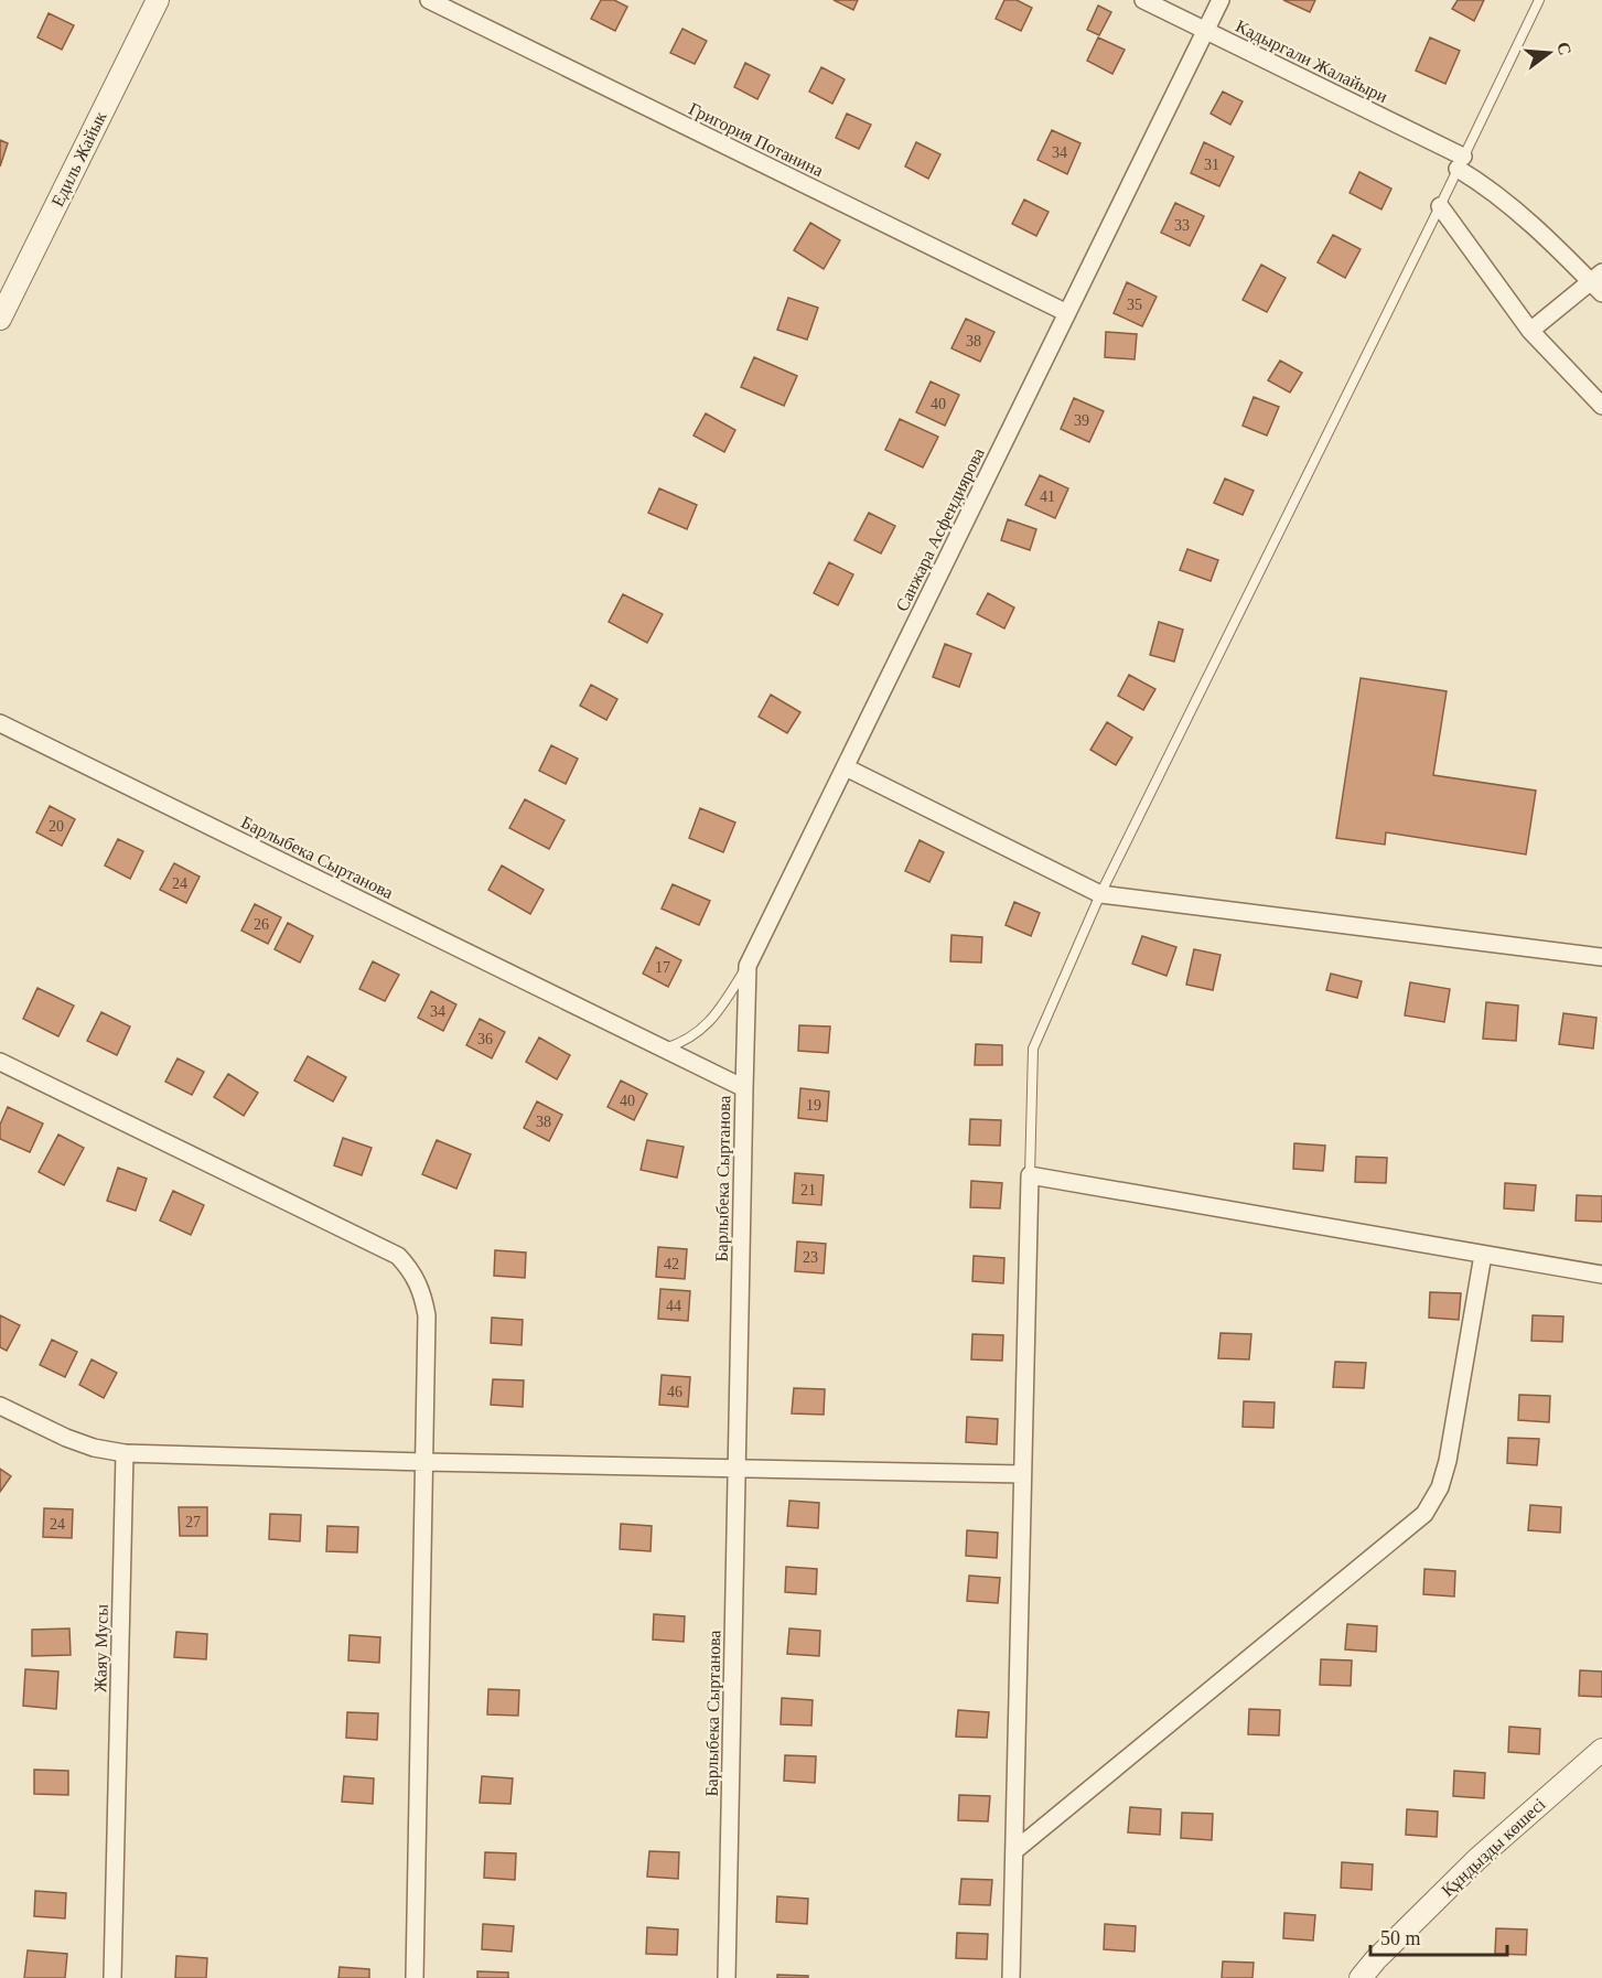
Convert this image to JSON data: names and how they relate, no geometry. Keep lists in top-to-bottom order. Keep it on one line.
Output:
{"streets":{"street":["Кадыргали Жалайыри","Григория Потанина","Едиль Жайык","Санжара Асфендиярова","Барлыбека Сыртанова","Жаяу Мусы","Құндызды көшесі"]},"crossings":[["Кадыргали Жалайыри","Санжара Асфендиярова"],["Григория Потанина","Санжара Асфендиярова"],["Санжара Асфендиярова","Барлыбека Сыртанова"]],"house_numbers":["34","31","33","35","38","40","39","41","20","24","26","17","34","36","40","19","38","21","23","42","44","46","27","24"],"scale_bar":"50 m","north":"right"}
